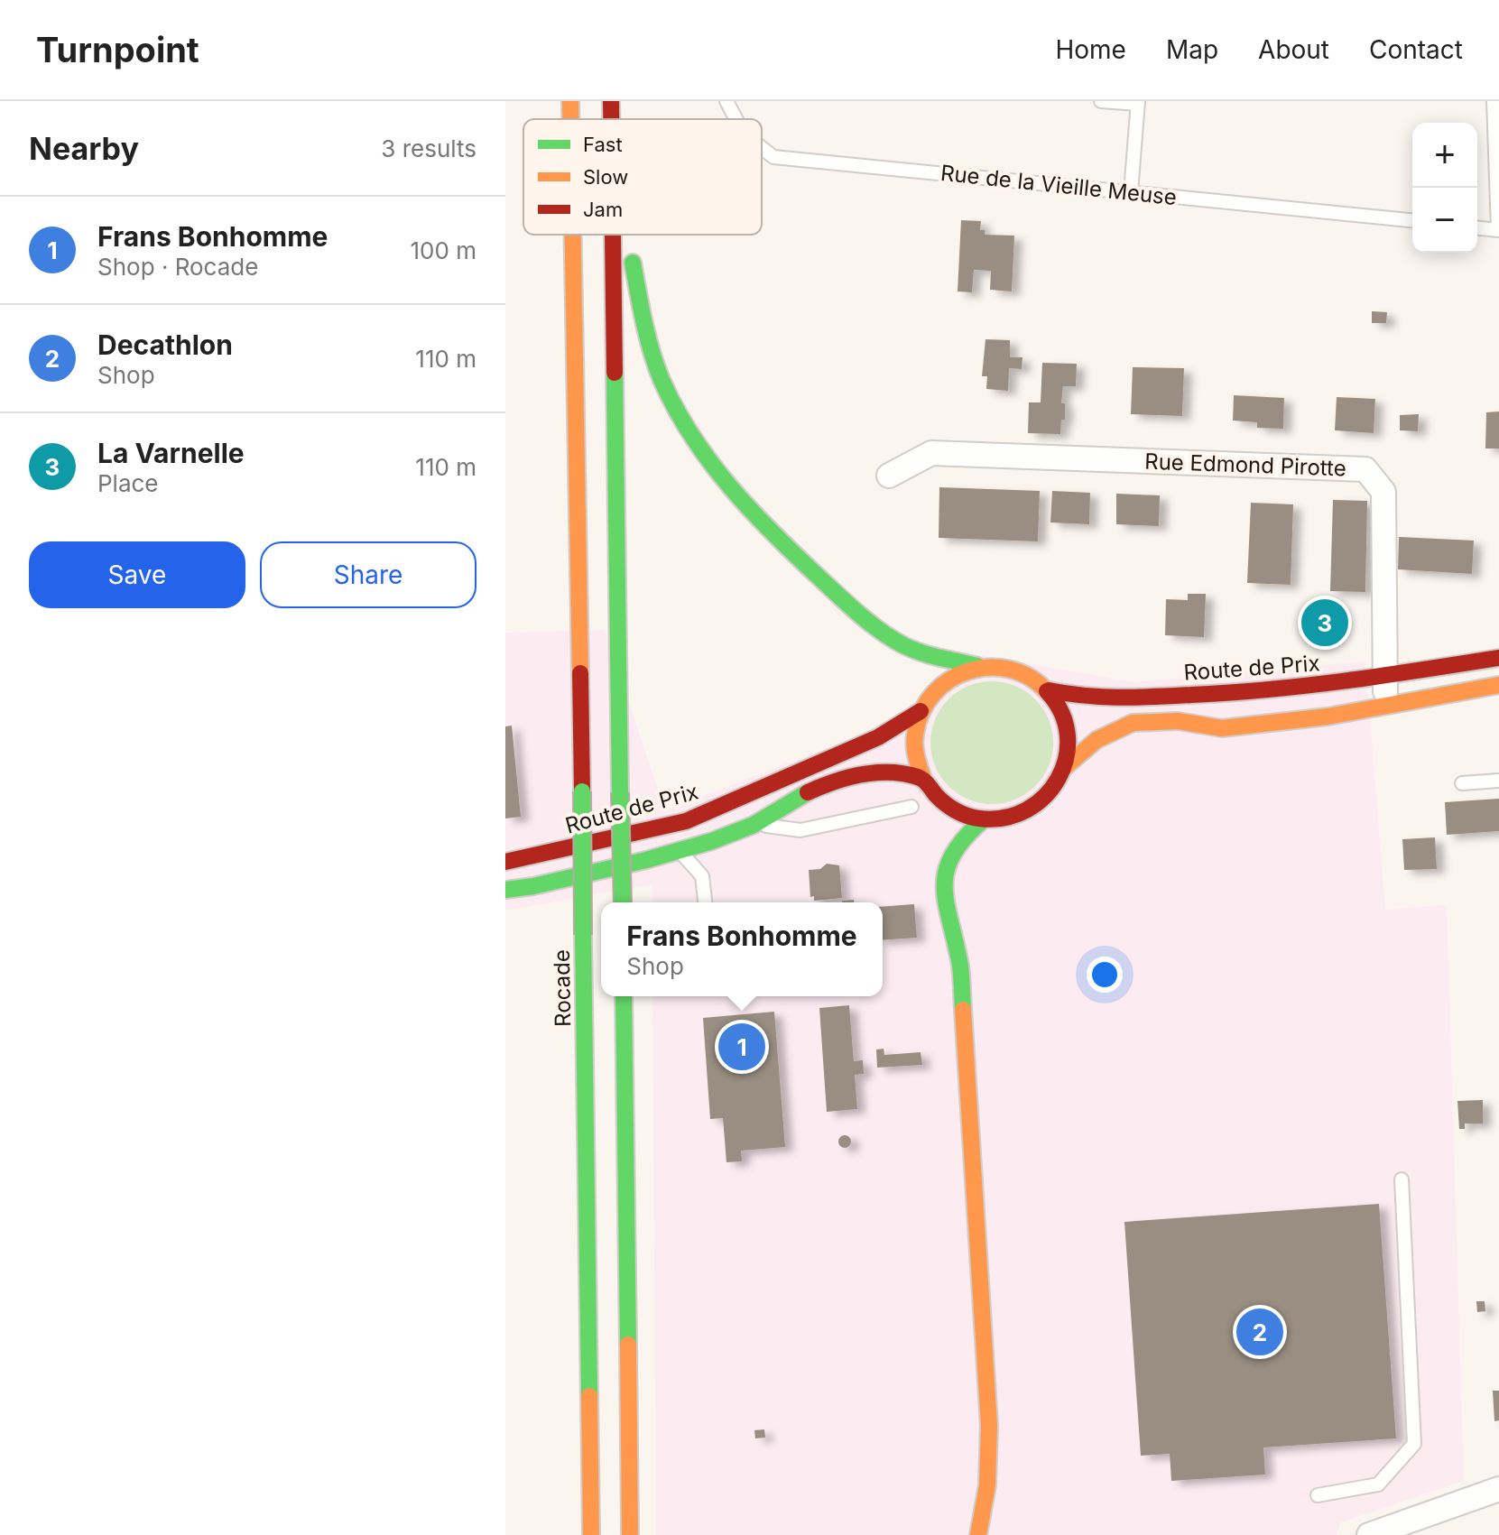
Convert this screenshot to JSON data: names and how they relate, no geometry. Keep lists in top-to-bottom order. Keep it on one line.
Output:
{"streets":{"main road":["Route de Prix","Rocade"],"street":["Rue Edmond Pirotte"],"lane":["Rue de la Vieille Meuse"]},"crossings":[["Rue Edmond Pirotte","Route de Prix"]],"legend":["Fast","Slow","Jam"],"page":{"header":"Turnpoint","nav":["Home","Map","About","Contact"],"heading":["Nearby","3 results"],"map_buttons":["+","−"],"list":[{"mark":"1","name":"Frans Bonhomme","note":"Shop · Rocade","value":"100 m"},{"mark":"2","name":"Decathlon","note":"Shop","value":"110 m"},{"mark":"3","name":"La Varnelle","note":"Place","value":"110 m"}],"buttons":["Save","Share"],"pins":["3","1","2"],"popup":["Frans Bonhomme","Shop"]}}
